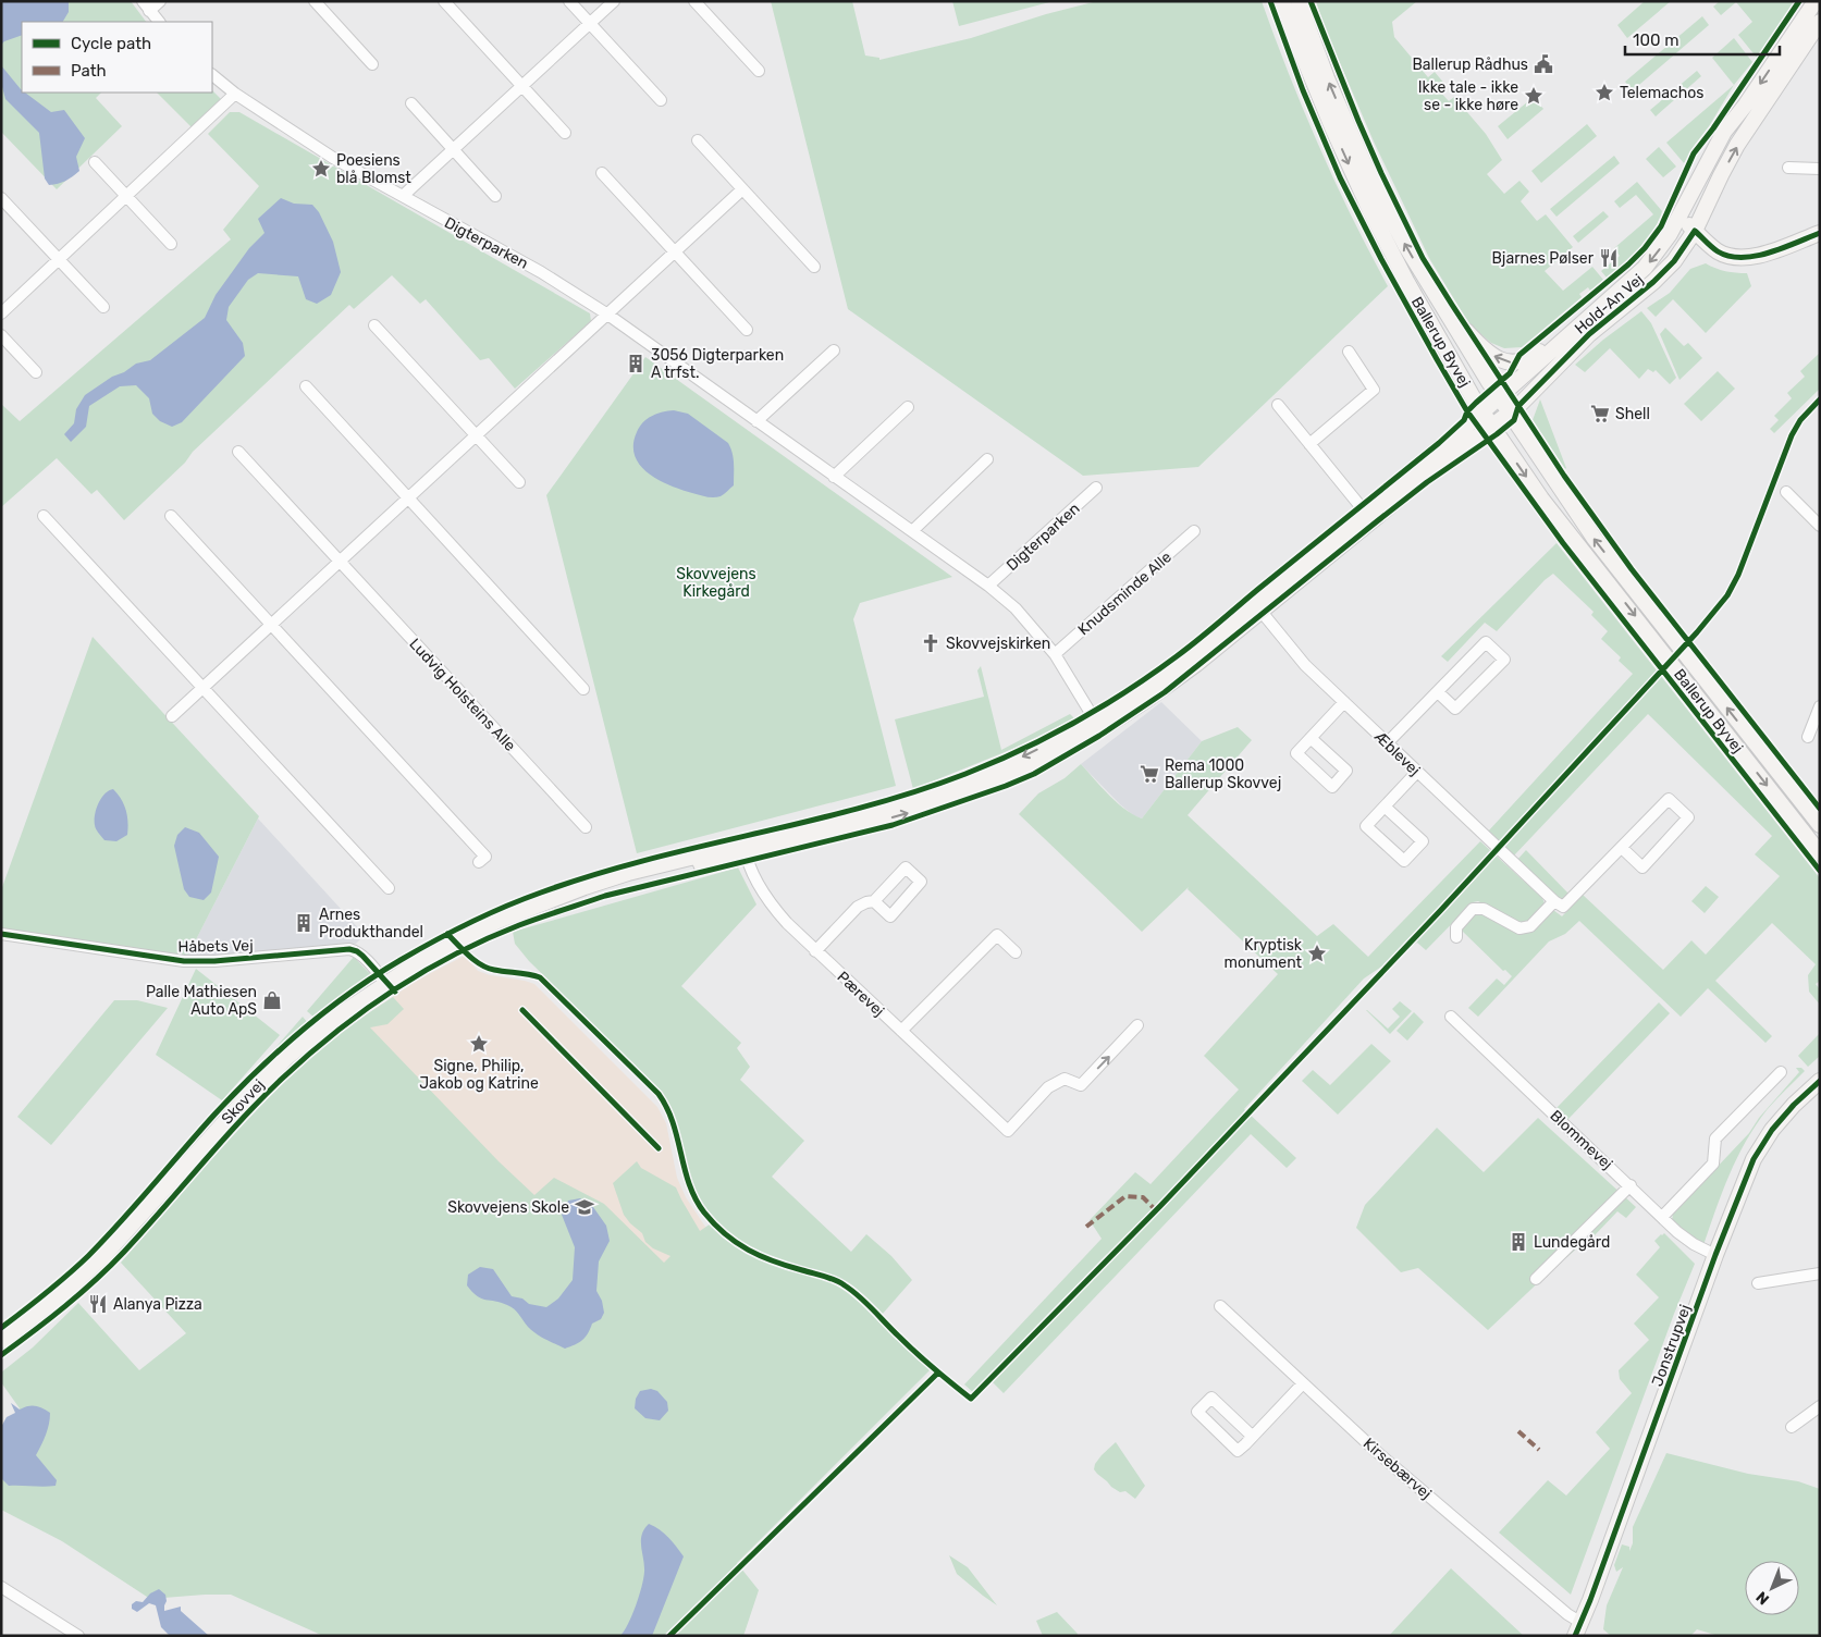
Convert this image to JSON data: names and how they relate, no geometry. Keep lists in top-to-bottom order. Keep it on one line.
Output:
{"streets":{"street":["Digterparken","Hold-An Vej","Ballerup Byvej","Knudsminde Alle","Ludvig Holsteins Alle","Æblevej","Håbets Vej","Pærevej","Skovvej","Blommevej","Jonstrupvej","Kirsebærvej"]},"crossings":[["Digterparken","Knudsminde Alle"],["Digterparken","Skovvej"],["Hold-An Vej","Ballerup Byvej"],["Hold-An Vej","Skovvej"],["Ballerup Byvej","Skovvej"],["Æblevej","Skovvej"],["Håbets Vej","Skovvej"],["Pærevej","Skovvej"],["Blommevej","Jonstrupvej"],["Jonstrupvej","Kirsebærvej"]],"parks":["Skovvejens Kirkegård"],"places":{"public building":["Ballerup Rådhus"],"place":["Telemachos","Ikke tale - ikke se - ikke høre","Poesiens blå Blomst","Kryptisk monument","Signe, Philip, Jakob og Katrine"],"restaurant":["Bjarnes Pølser","Alanya Pizza"],"building":["3056 Digterparken A trfst.","Arnes Produkthandel","Lundegård"],"supermarket":["Shell","Rema 1000 Ballerup Skovvej"],"church":["Skovvejskirken"],"shop":["Palle Mathiesen Auto ApS"],"school or university":["Skovvejens Skole"]},"legend":["Cycle path","Path"],"scale_bar":"100 m","north":"bottom left"}
